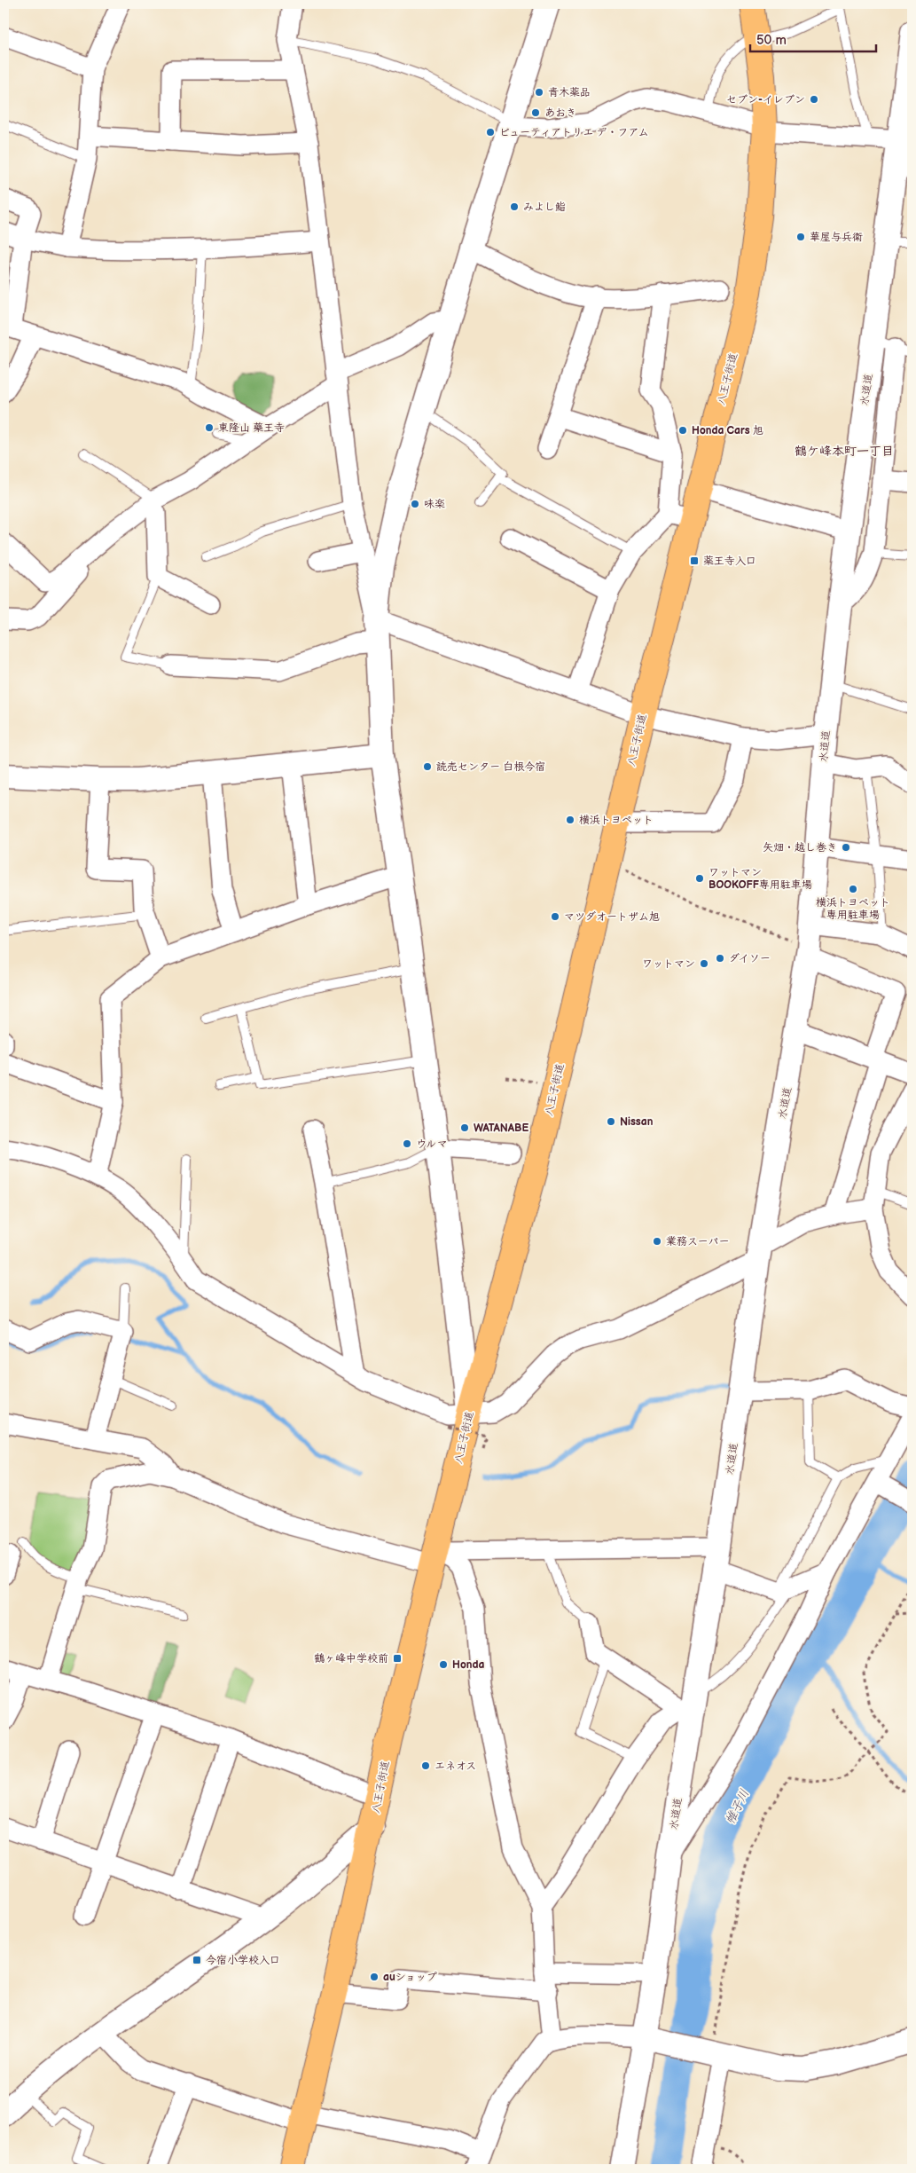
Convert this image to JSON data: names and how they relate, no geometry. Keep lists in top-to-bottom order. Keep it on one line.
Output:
{"streets":{"highway":["八王子街道"],"street":["水道道"]},"districts":["鶴ケ峰本町一丁目"],"water":["帷子川"],"places":{"other":["青木薬品","セブン-イレブン","あおき","ビューティアトリエ デ・フアム","みよし鮨","華屋与兵衛","東隆山 藥王寺","Honda Cars 旭","味楽","読売センター 白根今宿","横浜トヨペット","矢畑・越し巻き","ワットマン BOOKOFF専用駐車場","横浜トヨペット 専用駐車場","マツダオートザム旭","ダイソー","ワットマン","Nissan","WATANABE","ウルマ","業務スーパー","Honda","エネオス","auショップ"],"transit":["薬王寺入口","鶴ヶ峰中学校前","今宿小学校入口"]},"scale_bar":"50 m"}
